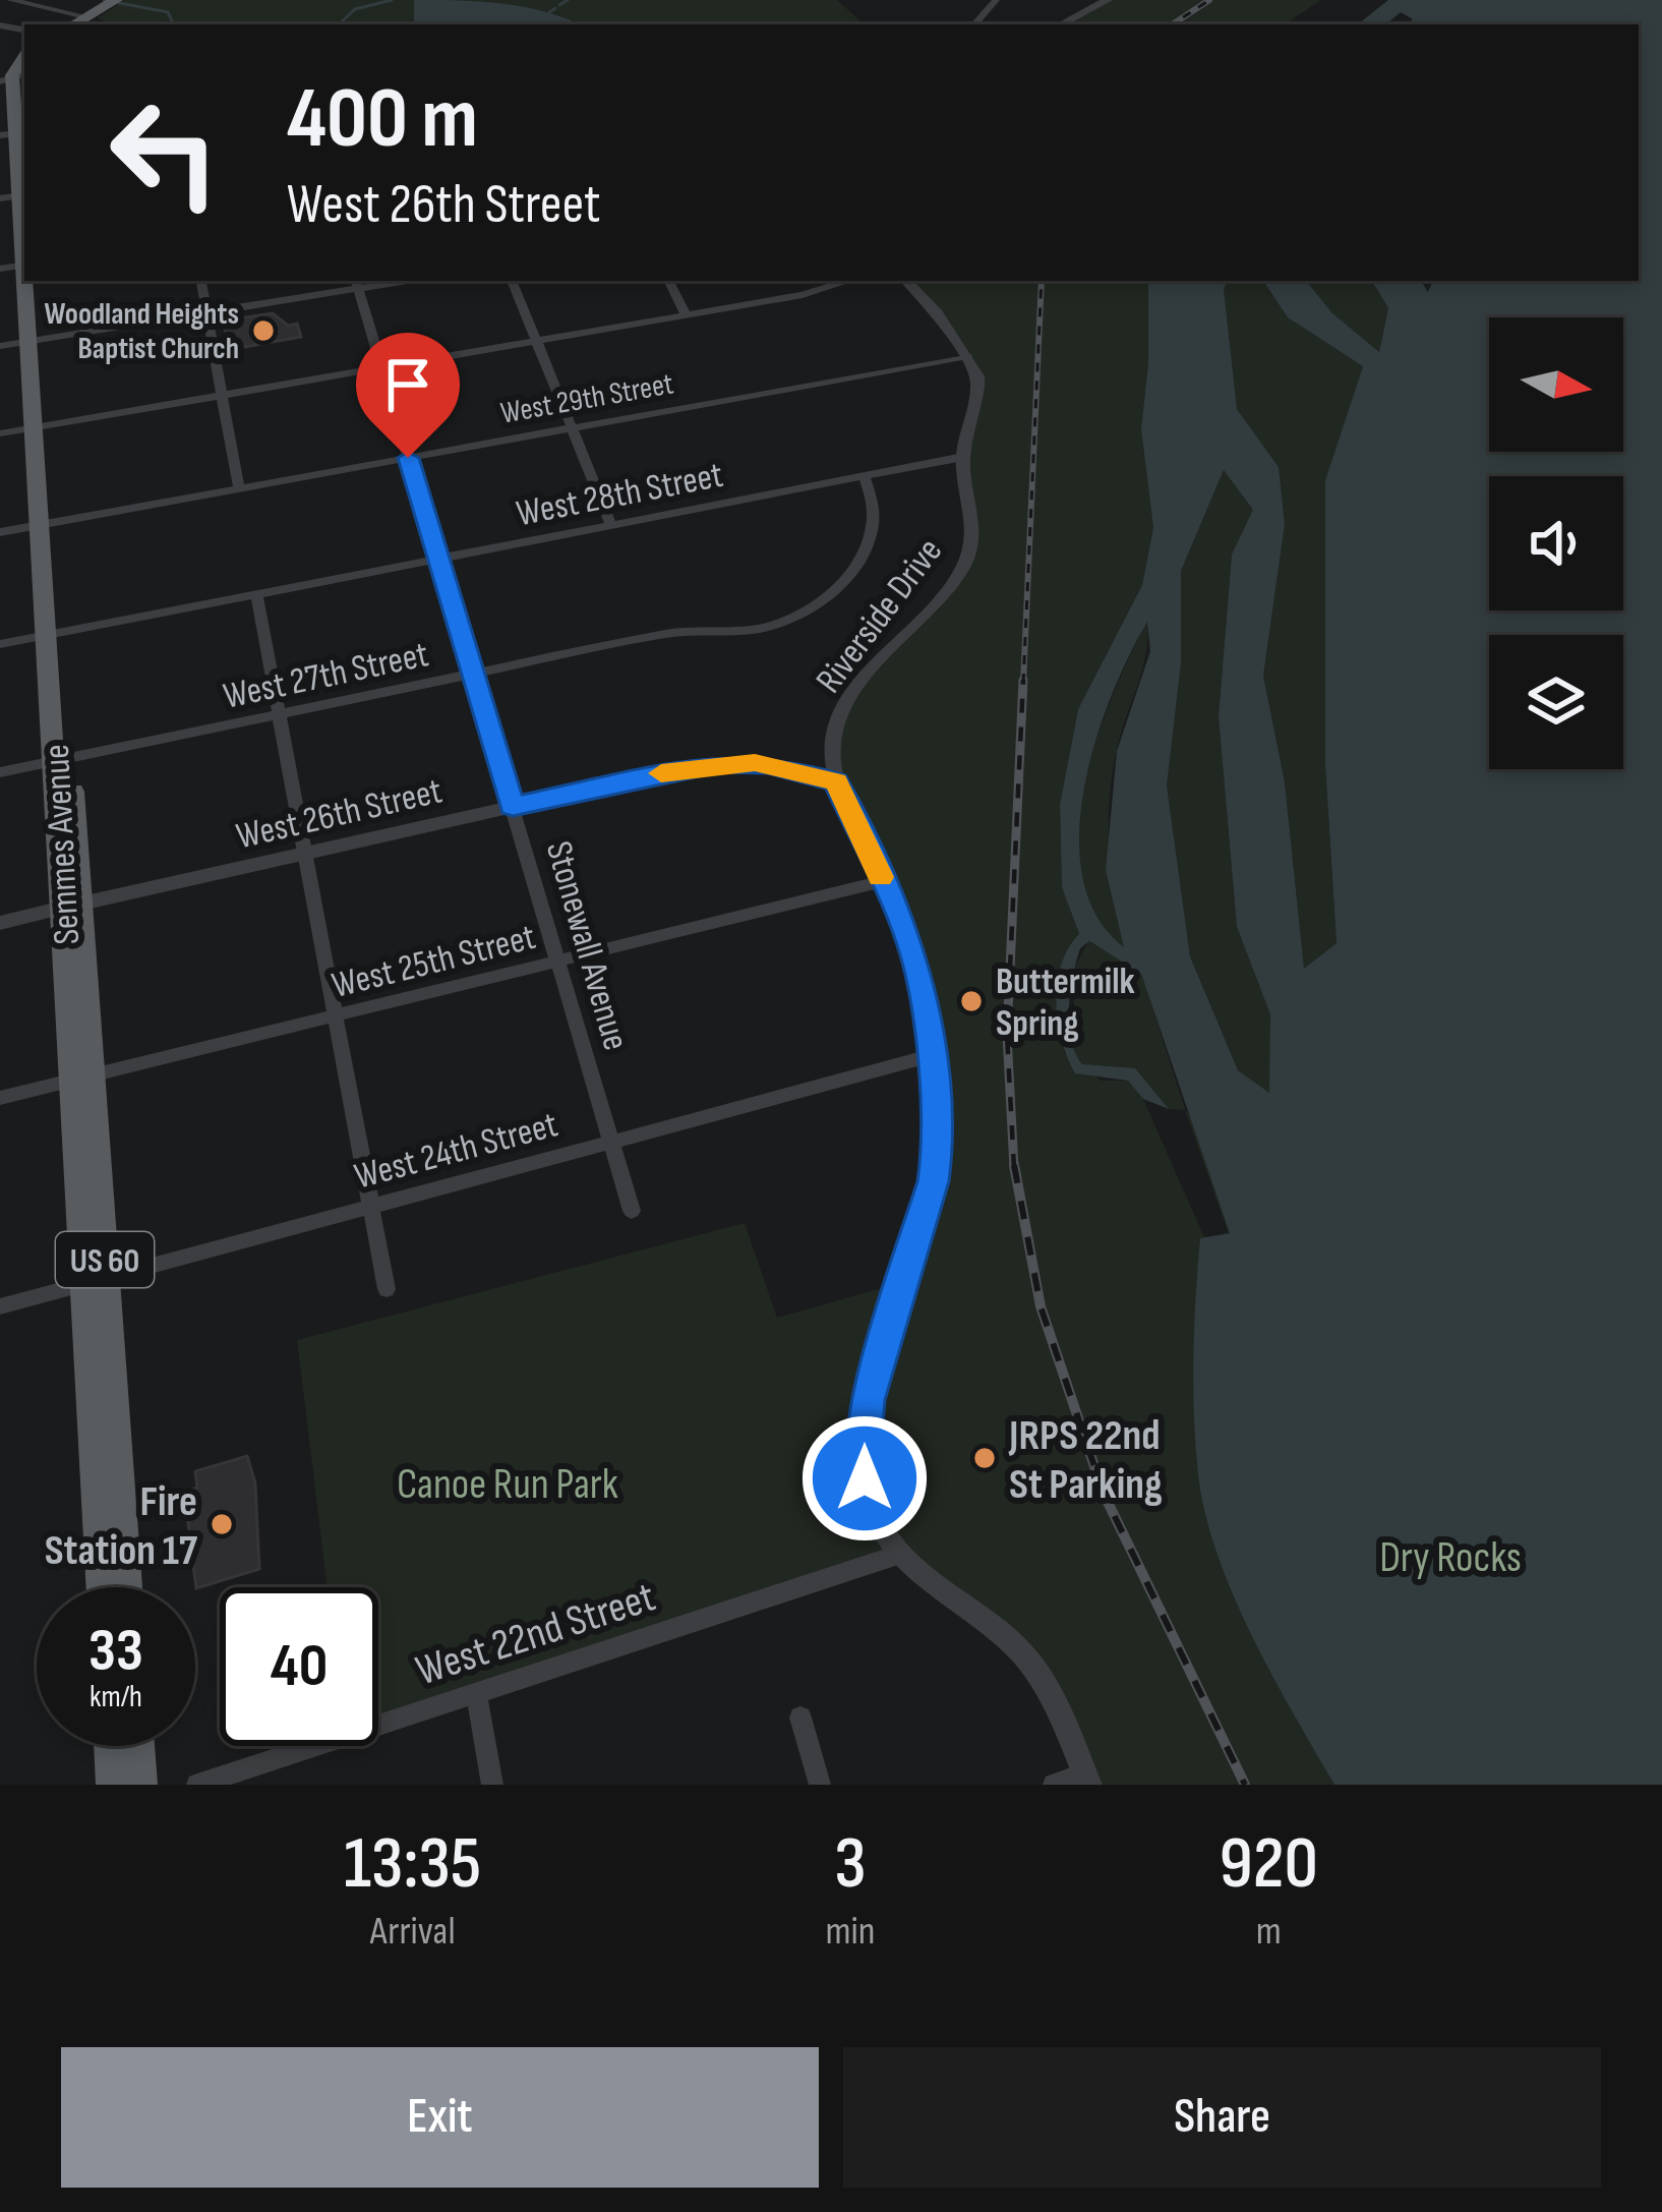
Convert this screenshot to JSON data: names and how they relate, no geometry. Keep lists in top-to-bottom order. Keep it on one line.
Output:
{"streets":{"main road":["Semmes Avenue","US 60"],"street":["West 29th Street","West 28th Street","Riverside Drive","West 27th Street","West 26th Street","Stonewall Avenue","West 25th Street","West 24th Street","West 22nd Street"]},"crossings":[["West 29th Street","Riverside Drive"],["West 29th Street","Semmes Avenue"],["West 29th Street","Stonewall Avenue"],["West 28th Street","Riverside Drive"],["West 28th Street","West 27th Street"],["West 28th Street","Semmes Avenue"],["West 28th Street","Stonewall Avenue"],["Riverside Drive","West 26th Street"],["Riverside Drive","West 25th Street"],["Riverside Drive","West 24th Street"],["Riverside Drive","West 22nd Street"],["West 27th Street","Semmes Avenue"],["West 27th Street","Stonewall Avenue"],["West 26th Street","Semmes Avenue"],["West 26th Street","Stonewall Avenue"],["Semmes Avenue","West 25th Street"],["Semmes Avenue","West 24th Street"],["Stonewall Avenue","West 25th Street"],["Stonewall Avenue","West 24th Street"]],"parks":["Canoe Run Park","Dry Rocks"],"places":["Woodland Heights Baptist Church","Buttermilk Spring","JRPS 22nd St Parking","Fire Station 17"],"north":"right","page":{"turn":["400 m","West 26th Street"],"speed":"33 km/h","limit":"40","eta":["13:35","Arrival","3","min","920","m"],"buttons":["Exit","Share"]}}
